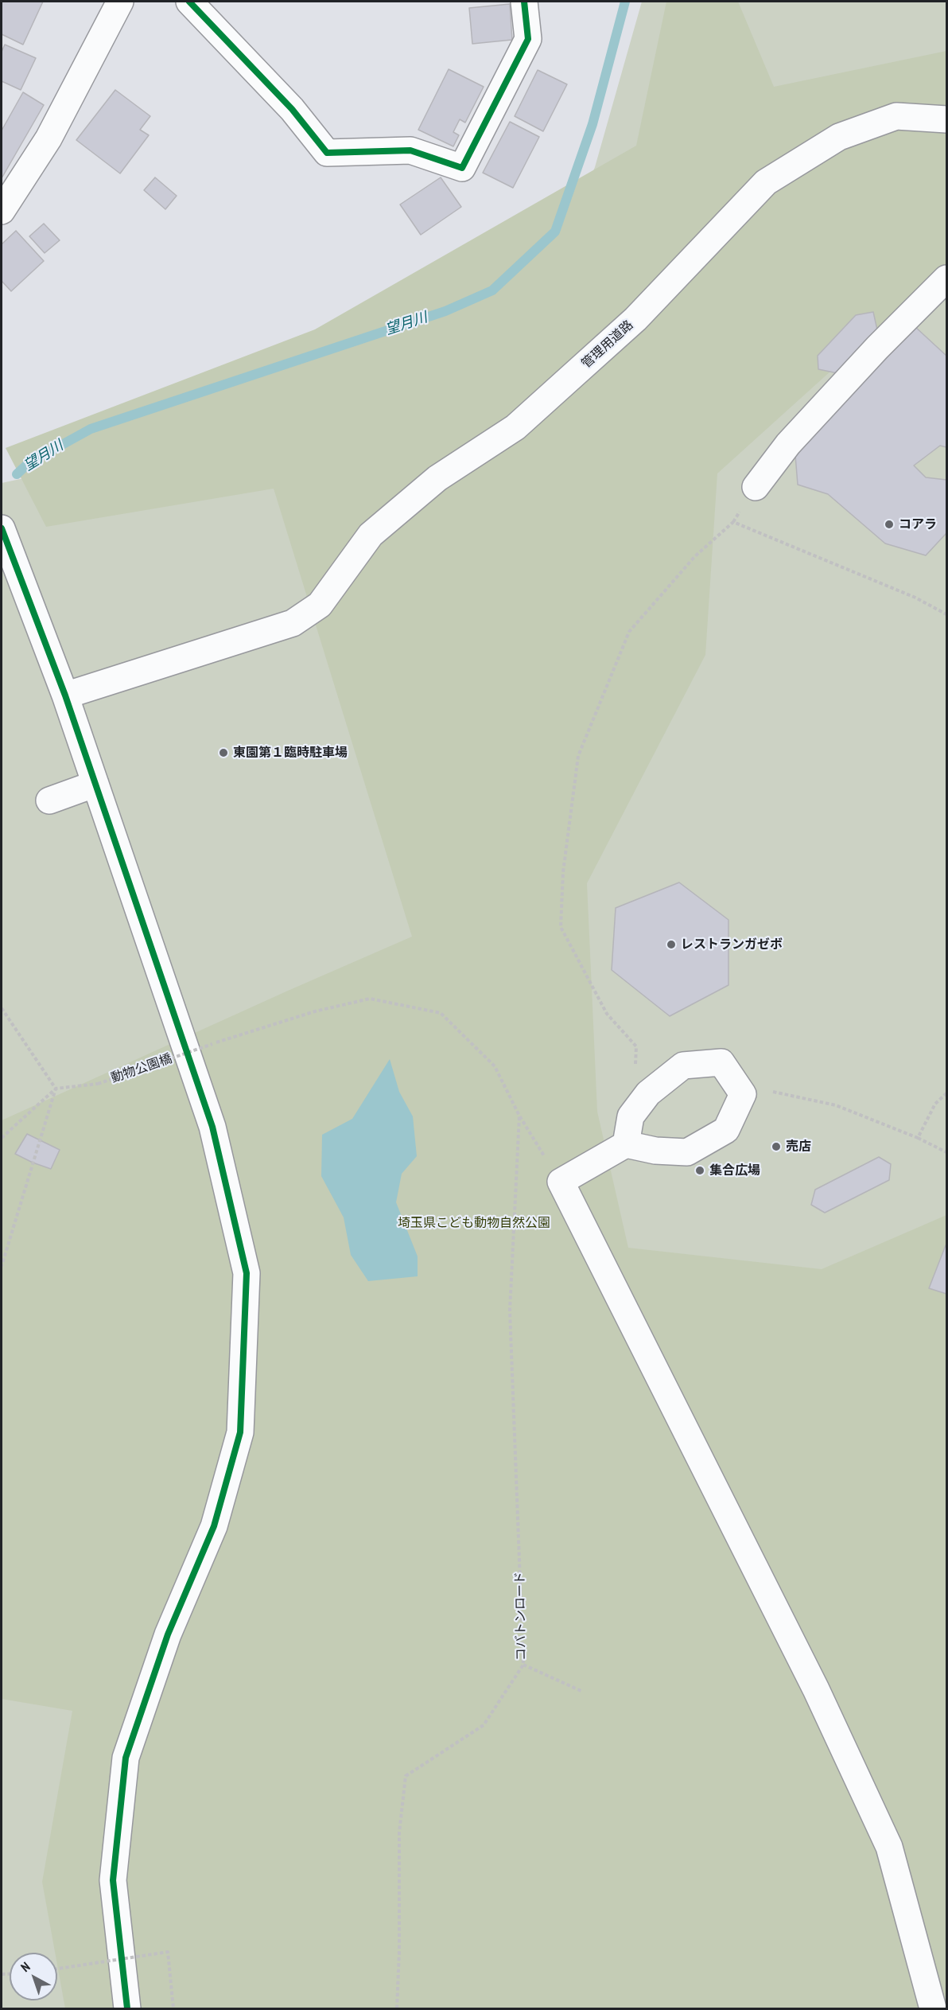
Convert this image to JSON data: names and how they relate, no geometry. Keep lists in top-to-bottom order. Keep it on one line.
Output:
{"streets":{"street":["管理用道路"],"path":["動物公園橋","コバトンロード"]},"crossings":[["動物公園橋","コバトンロード"]],"water":["望月川"],"parks":["埼玉県こども動物自然公園"],"places":["コアラ","東園第１臨時駐車場","レストランガゼボ","売店","集合広場"],"north":"top left"}
